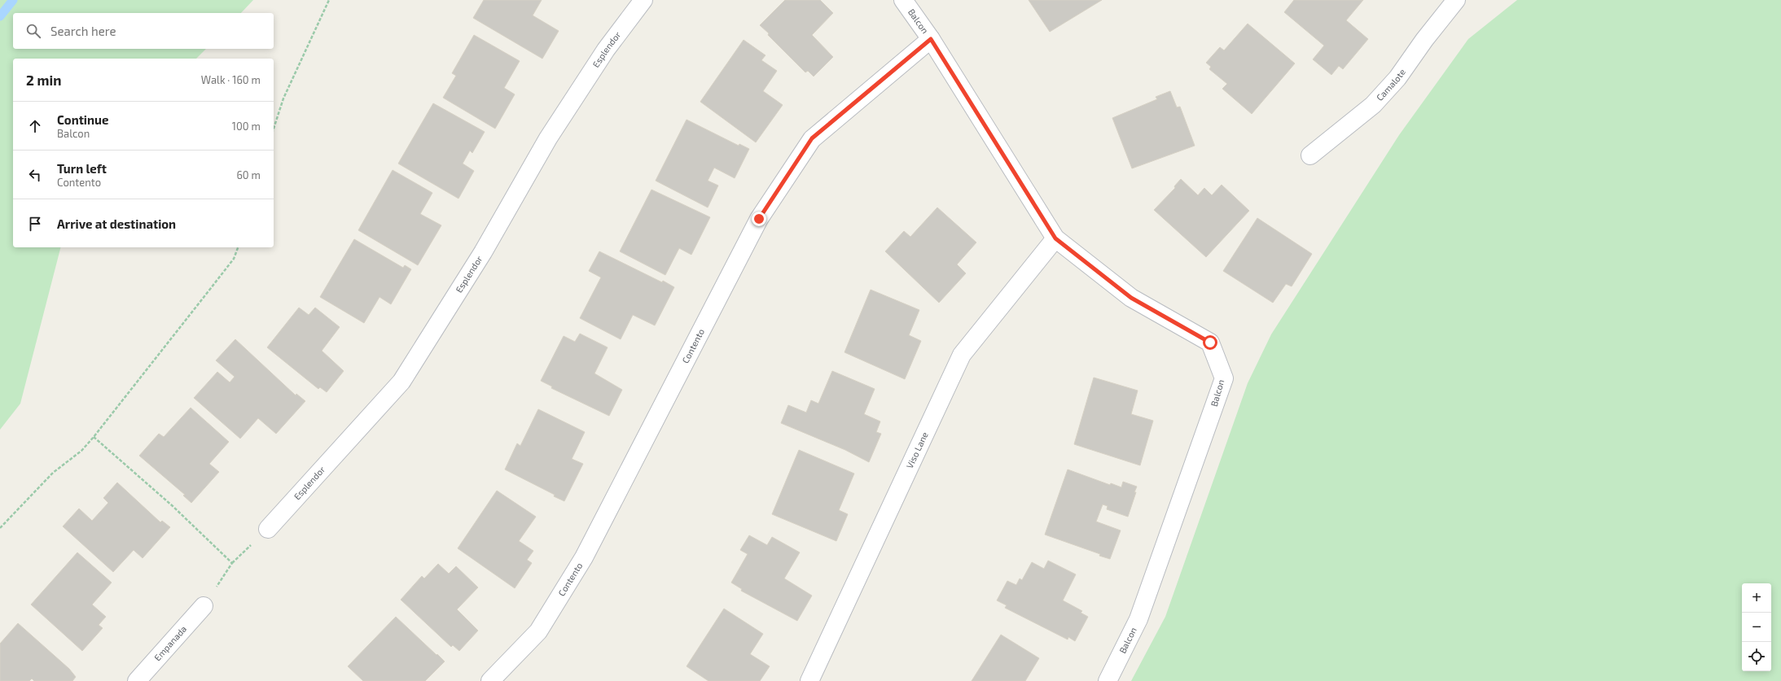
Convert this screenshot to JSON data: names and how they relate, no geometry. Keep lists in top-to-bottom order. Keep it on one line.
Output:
{"streets":{"street":["Balcon","Esplendor","Camalote","Contento","Viso Lane","Empanada"]},"crossings":[["Balcon","Contento"],["Balcon","Viso Lane"]],"page":{"search":"Search here","heading":["2 min","Walk · 160 m"],"list":[["Continue","Balcon","100 m"],["Turn left","Contento","60 m"],"Arrive at destination"],"map_buttons":["+","−"]}}
